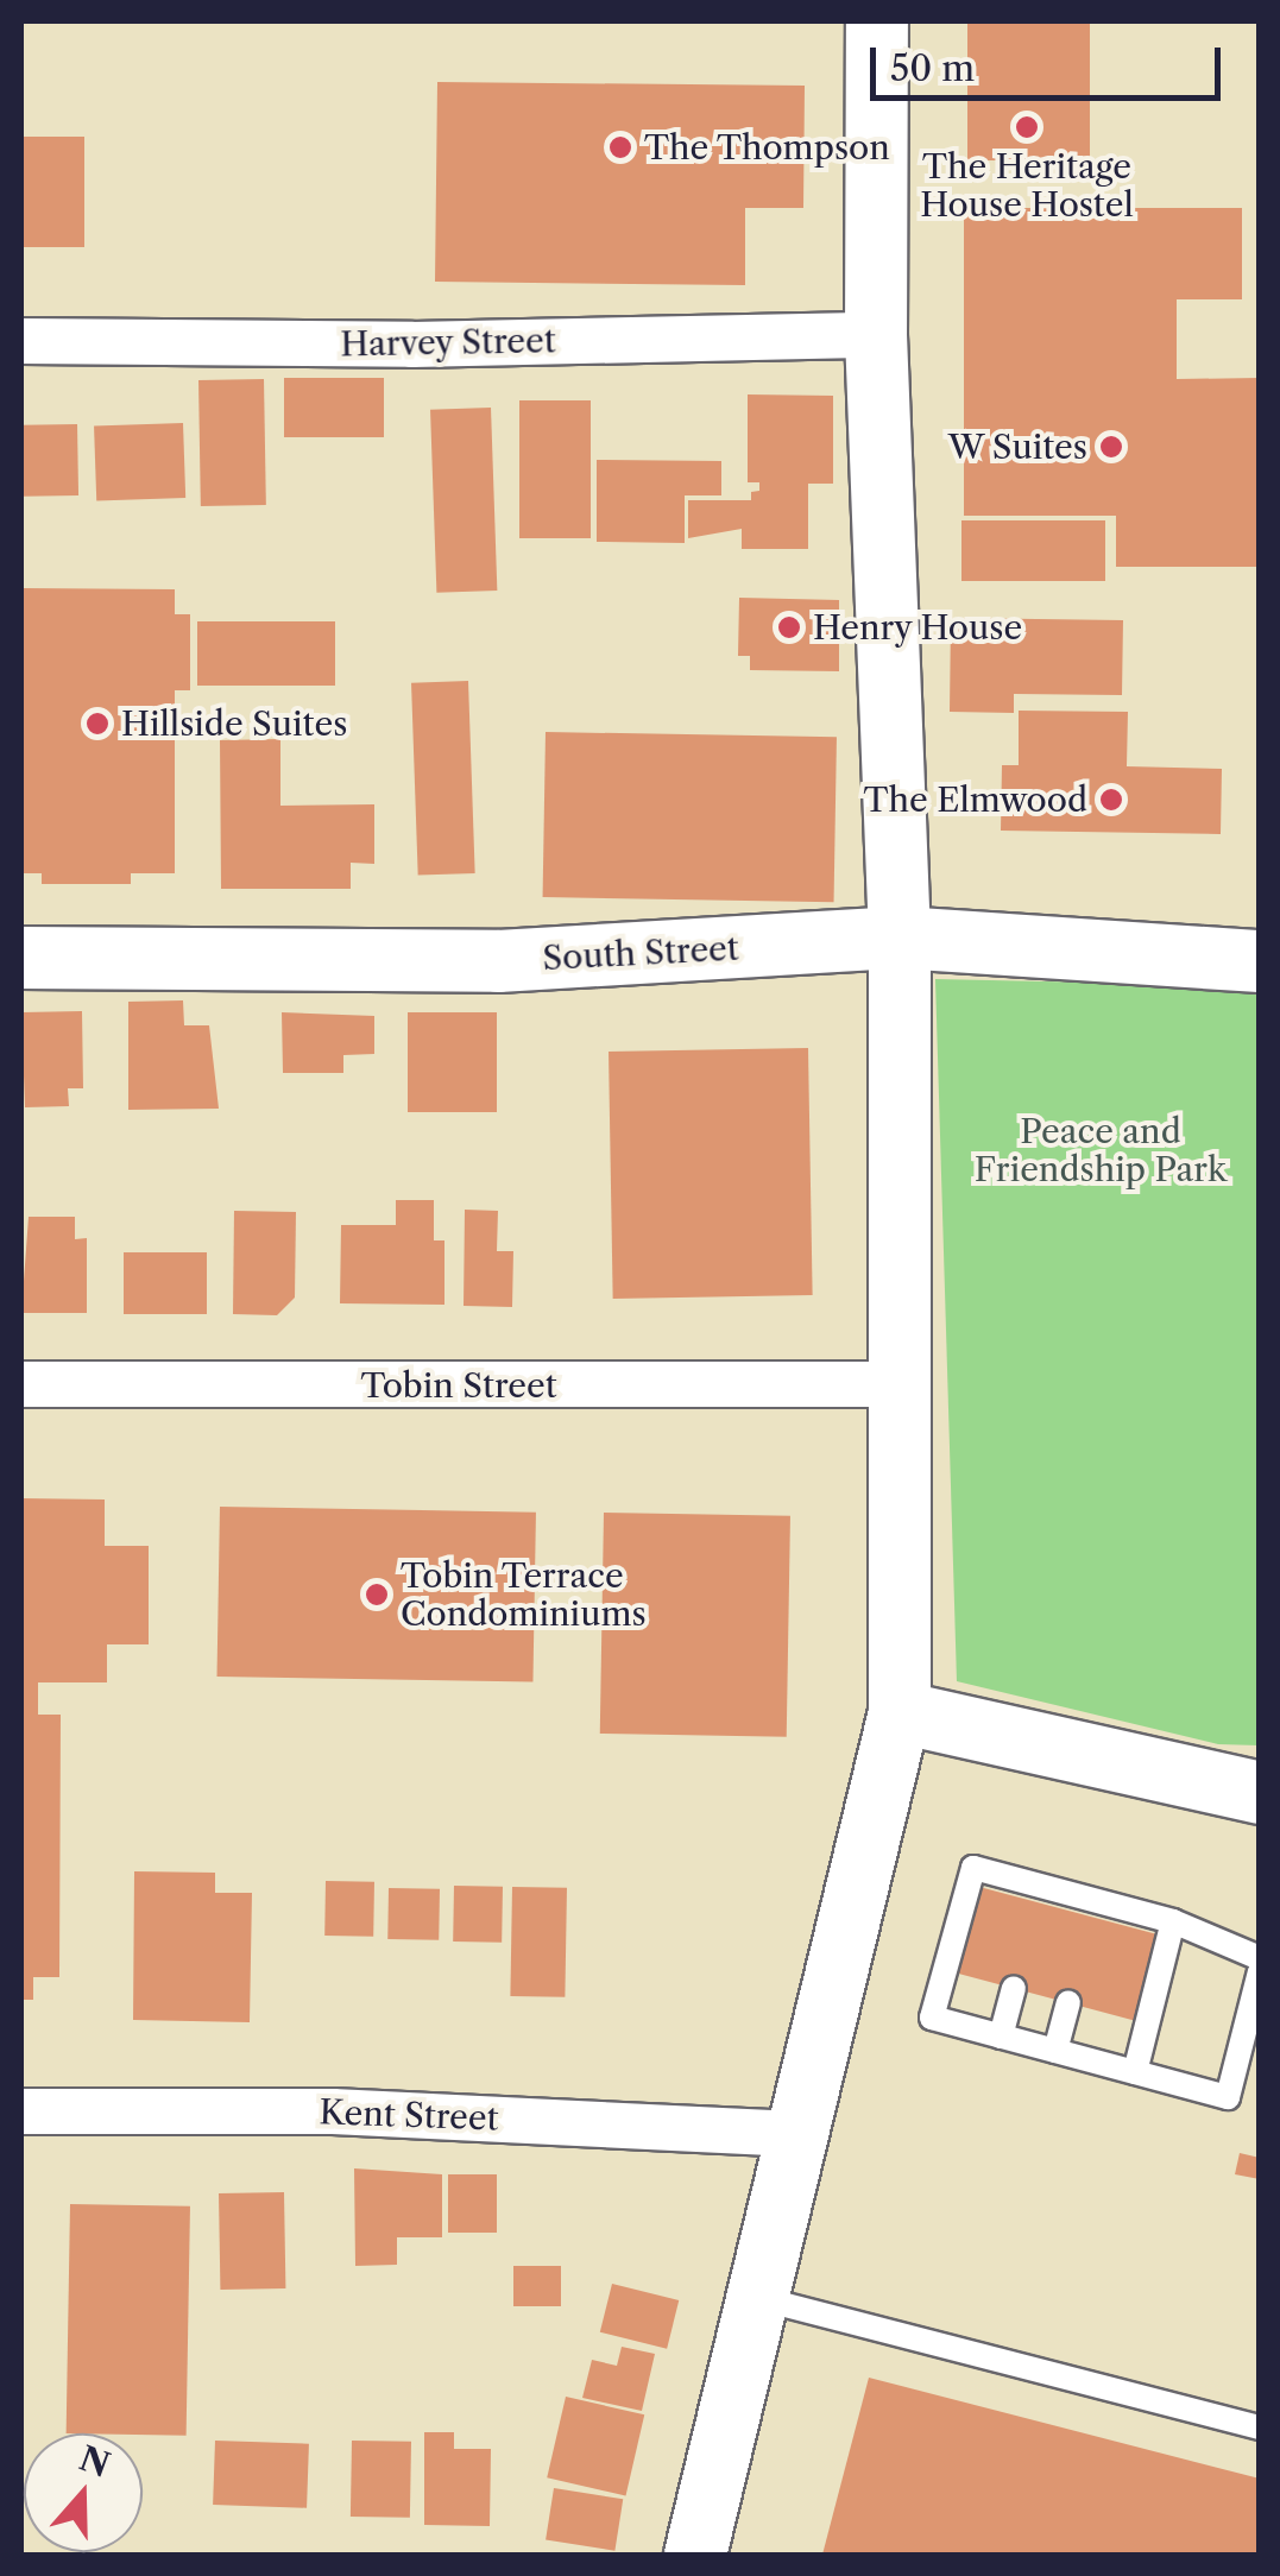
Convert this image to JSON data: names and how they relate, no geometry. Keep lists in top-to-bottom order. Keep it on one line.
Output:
{"streets":{"street":["Harvey Street","South Street","Tobin Street","Kent Street"]},"parks":["Peace and Friendship Park"],"places":["The Heritage House Hostel","The Thompson","W Suites","Henry House","Hillside Suites","The Elmwood","Tobin Terrace Condominiums"],"scale_bar":"50 m","north":"top"}
